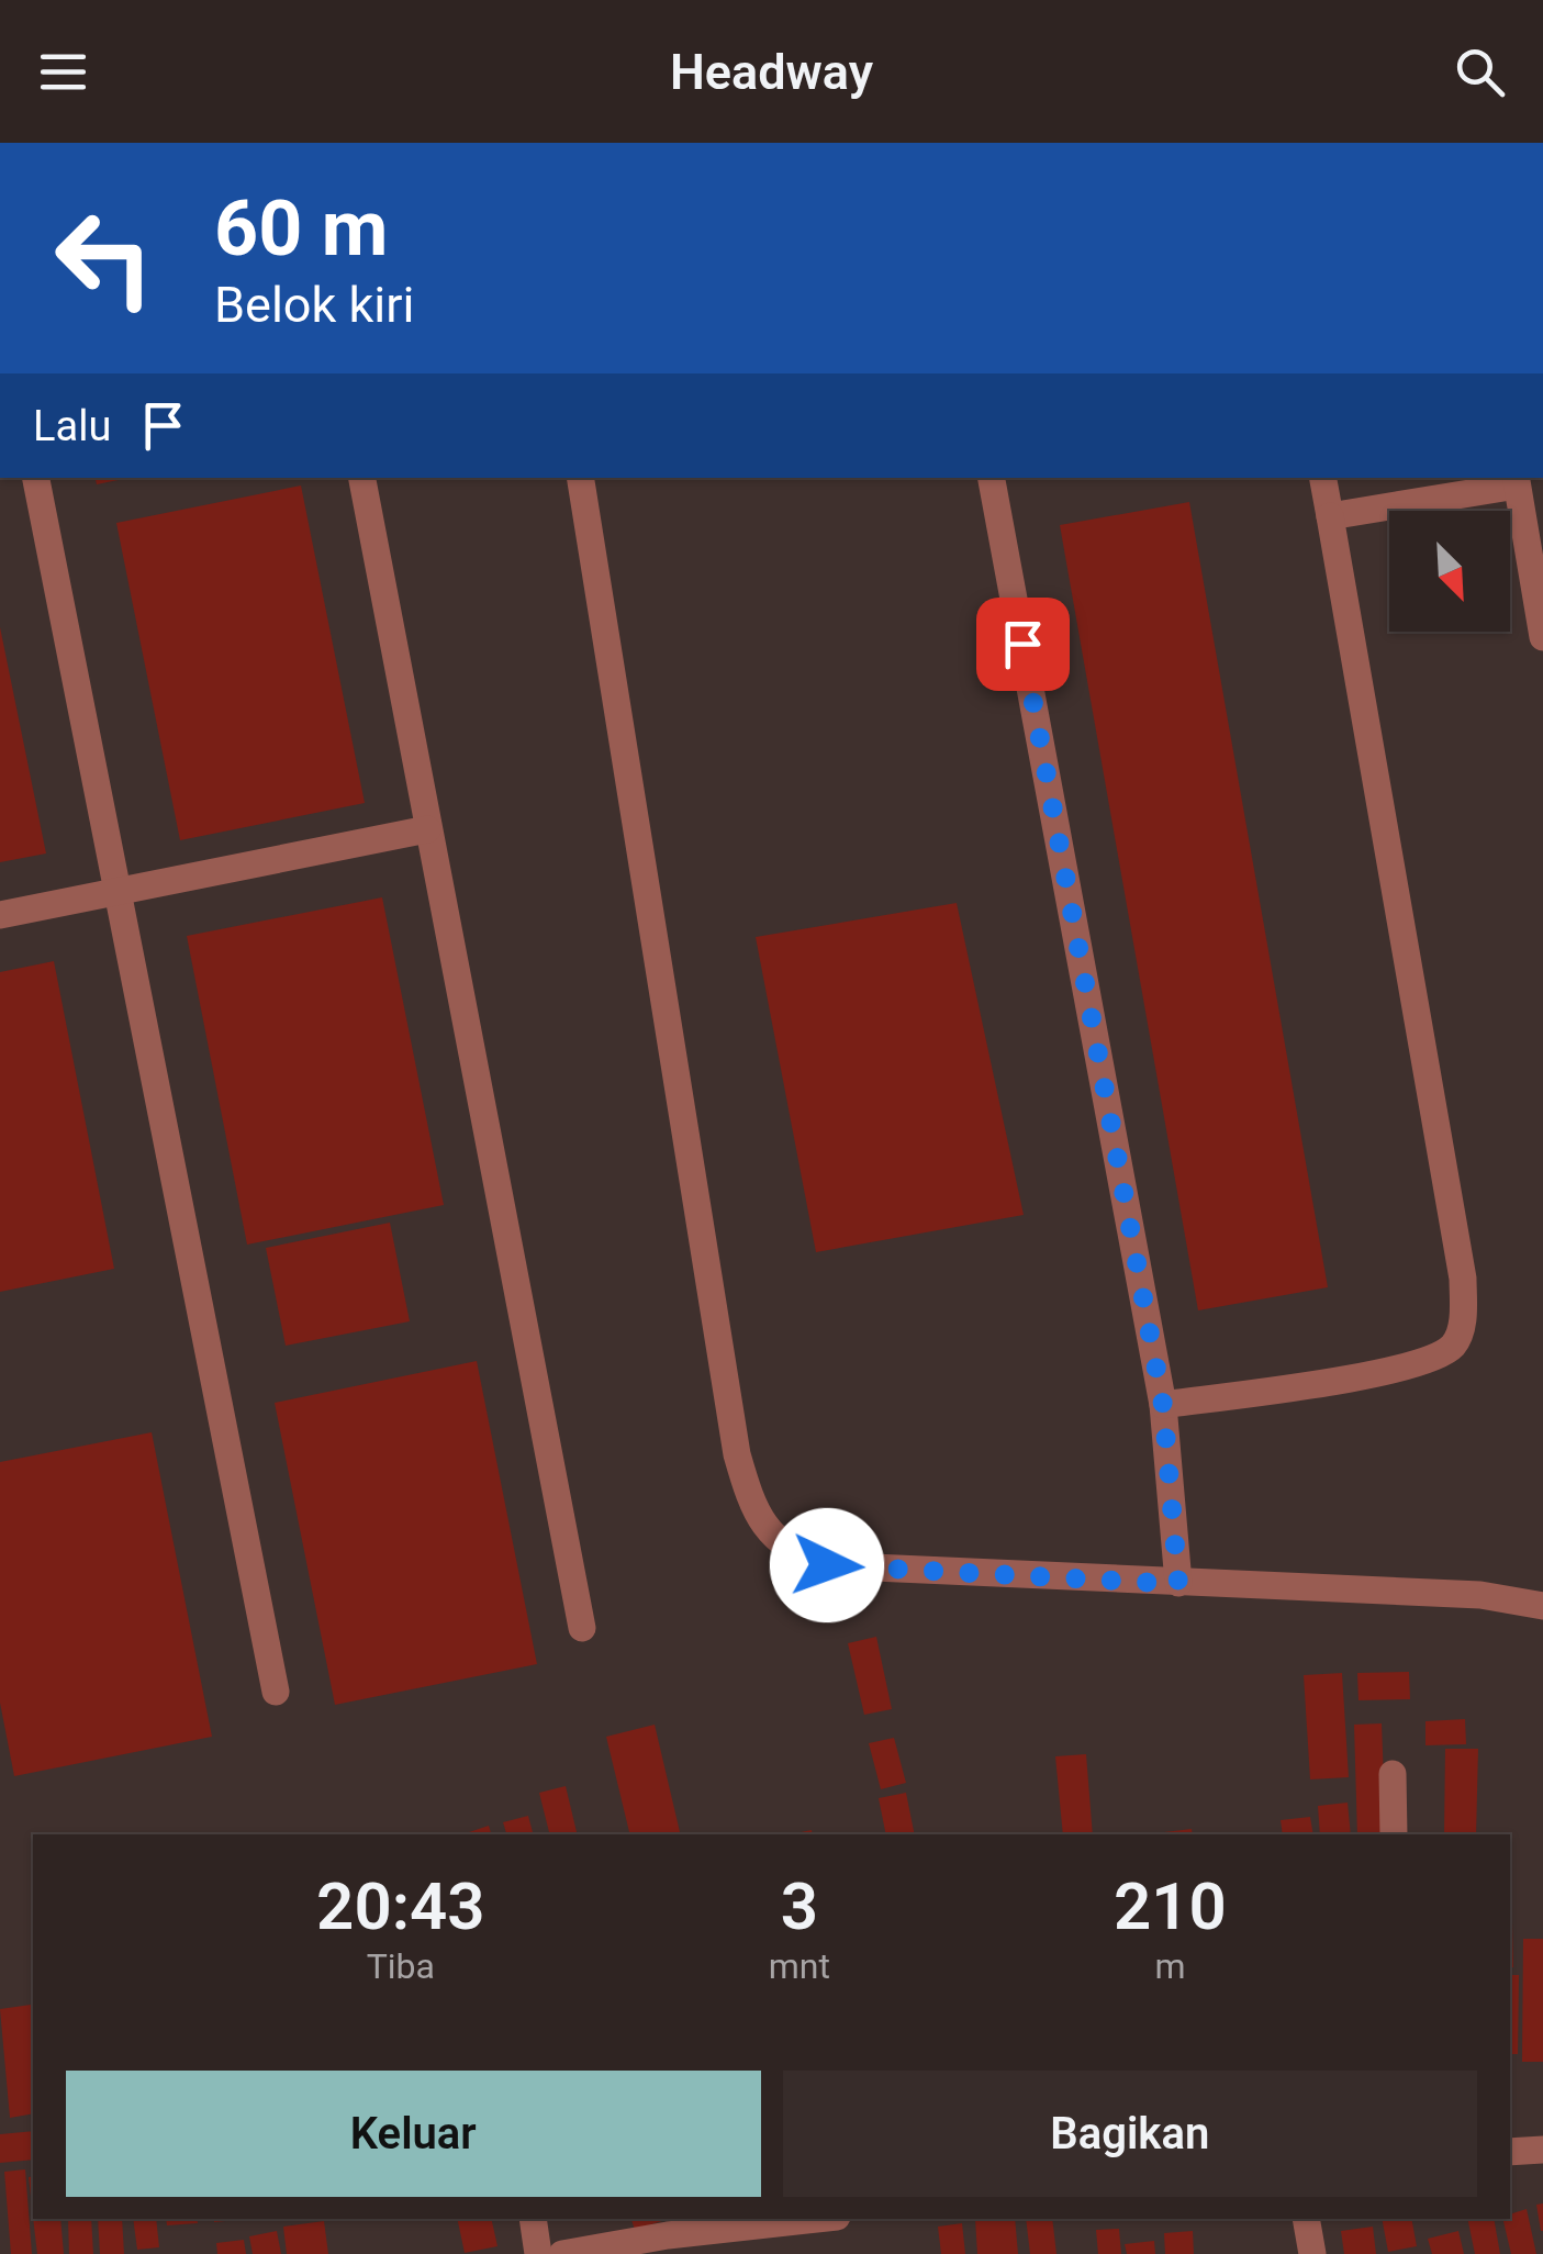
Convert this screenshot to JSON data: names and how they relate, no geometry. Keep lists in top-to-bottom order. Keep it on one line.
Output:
{"north":"bottom right","page":{"header":"Headway","turn":["60 m","Belok kiri"],"then":"Lalu","eta":["20:43","Tiba","3","mnt","210","m"],"buttons":["Keluar","Bagikan"]}}
